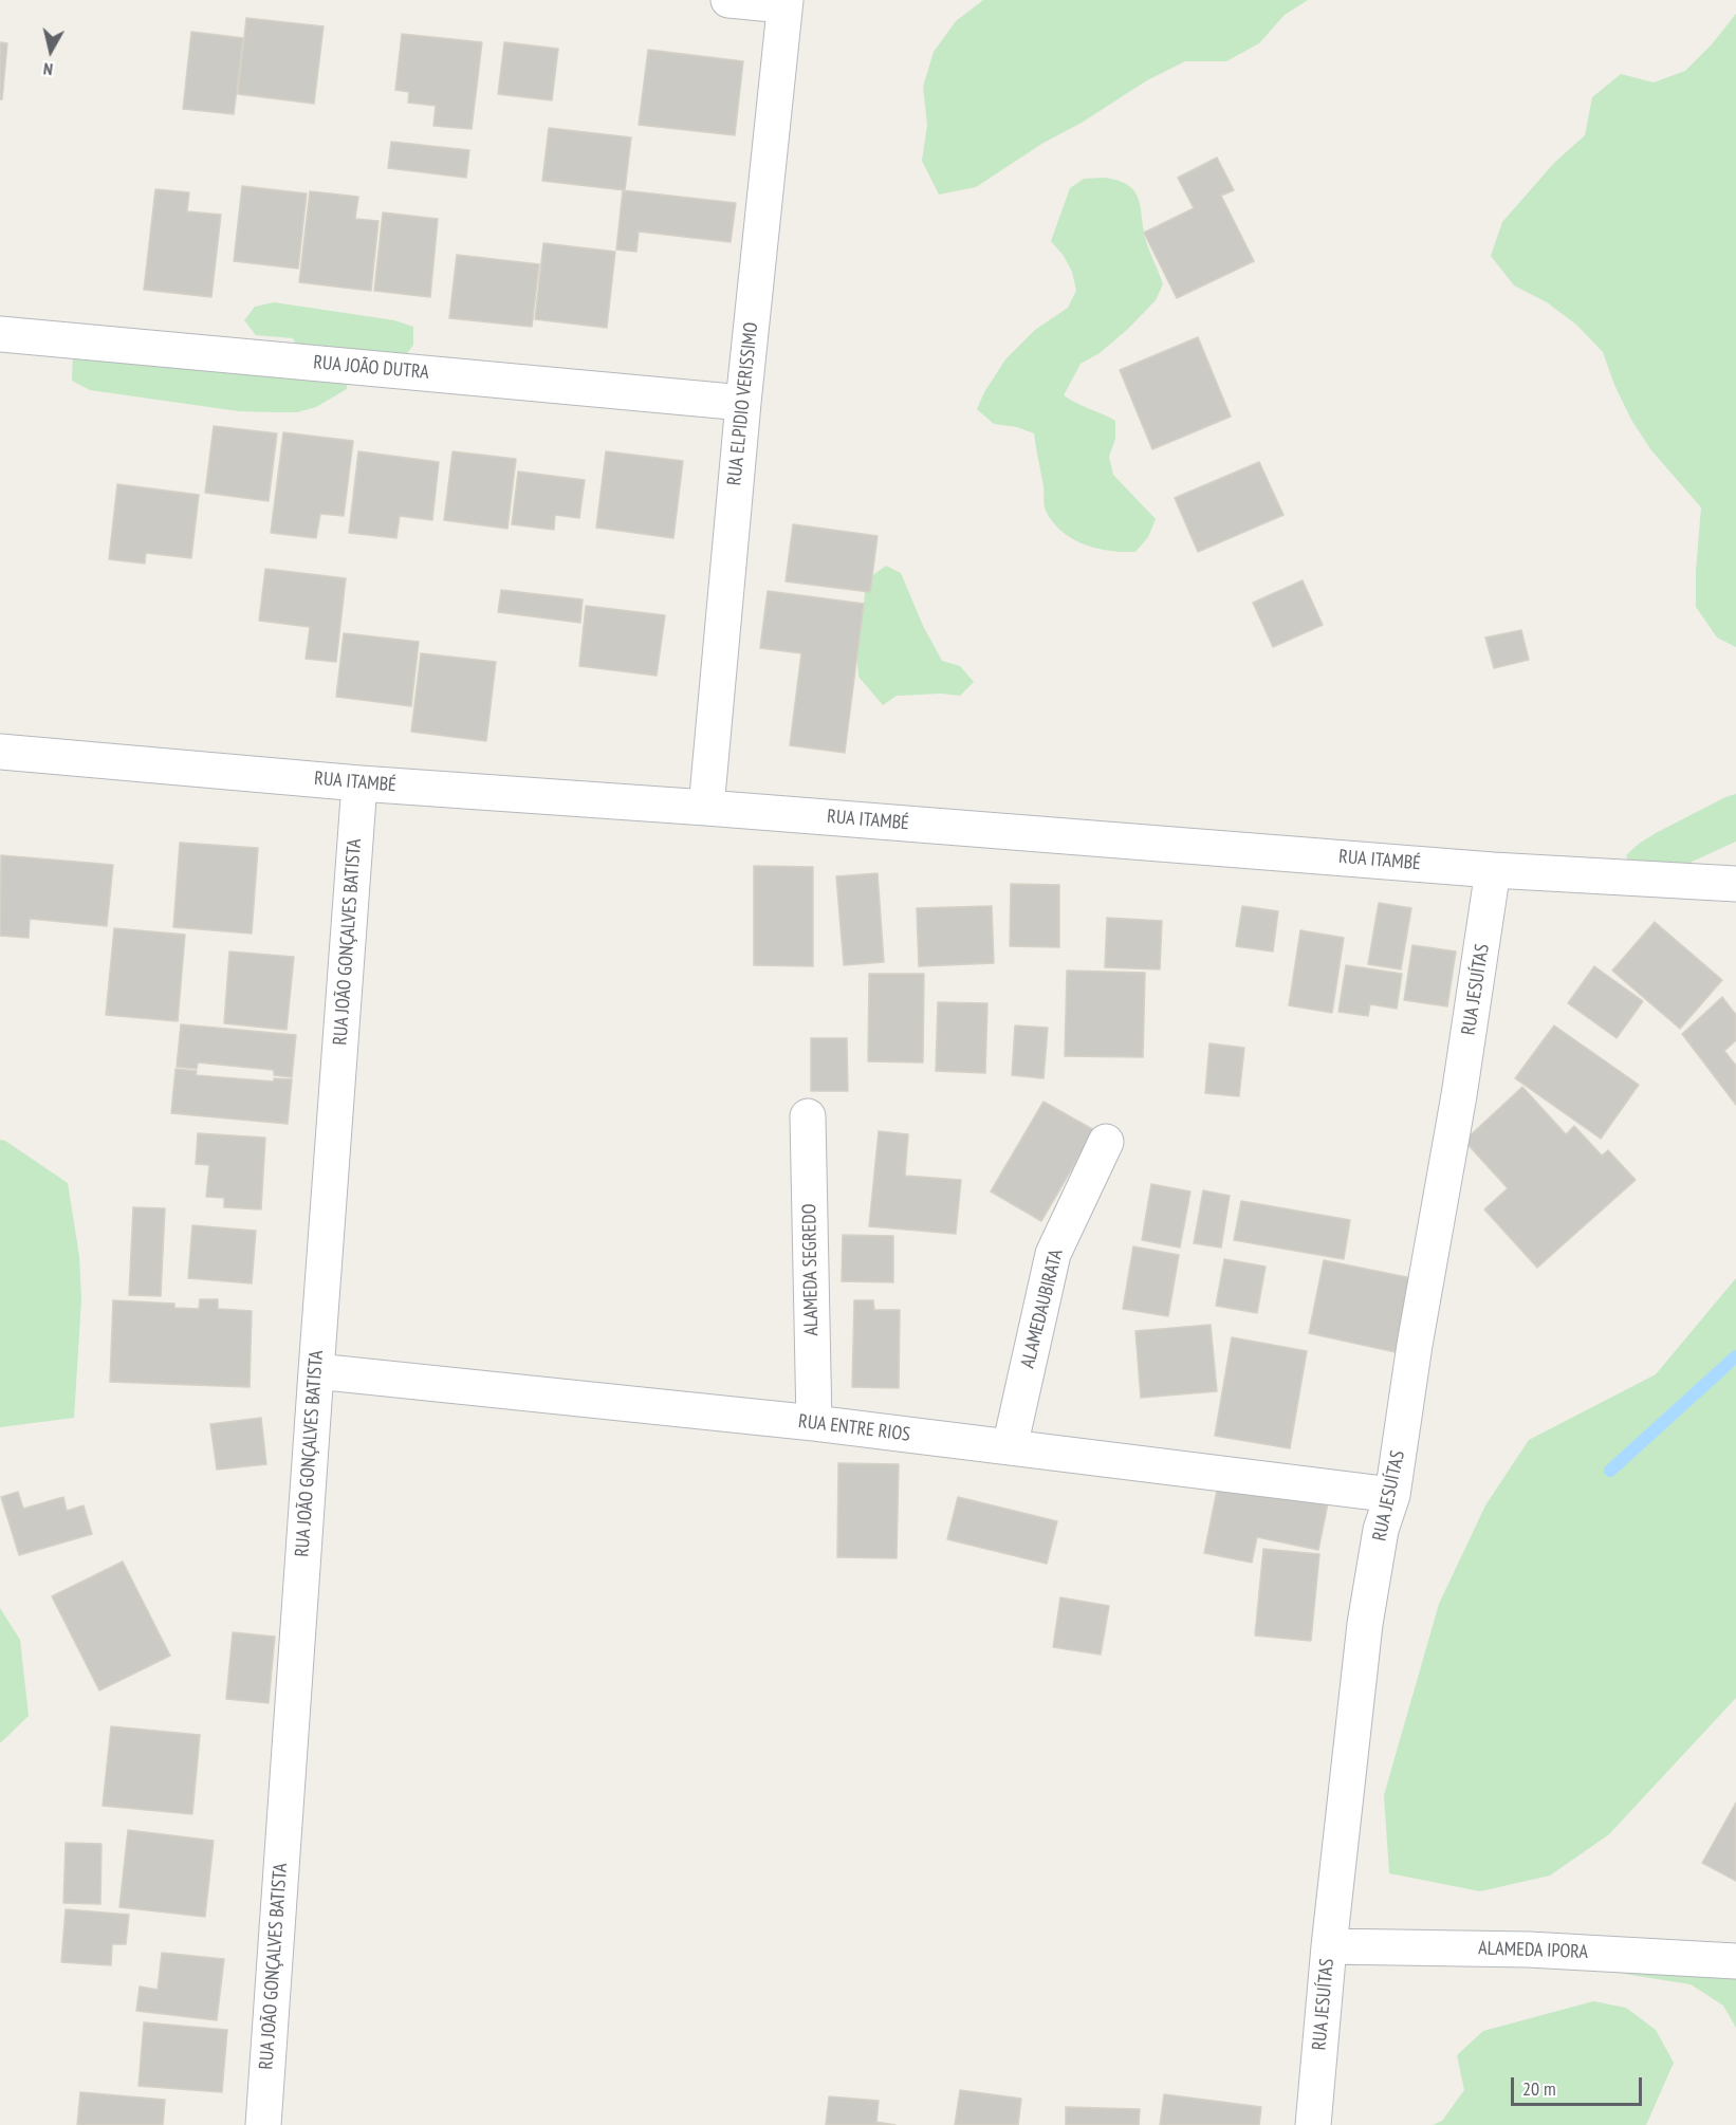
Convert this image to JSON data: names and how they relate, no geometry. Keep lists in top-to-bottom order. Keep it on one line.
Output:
{"streets":{"street":["RUA JOÃO DUTRA","RUA ELPIDIO VERISSIMO","RUA ITAMBÉ","RUA JOÃO GONÇALVES BATISTA","RUA JESUÍTAS","ALAMEDA SEGREDO","ALAMEDAUBIRATA","RUA ENTRE RIOS","ALAMEDA IPORA"]},"crossings":[["RUA JOÃO DUTRA","RUA ELPIDIO VERISSIMO"],["RUA ELPIDIO VERISSIMO","RUA ITAMBÉ"],["RUA ITAMBÉ","RUA JOÃO GONÇALVES BATISTA"],["RUA ITAMBÉ","RUA JESUÍTAS"],["RUA JOÃO GONÇALVES BATISTA","RUA ENTRE RIOS"],["RUA JESUÍTAS","RUA ENTRE RIOS"],["RUA JESUÍTAS","ALAMEDA IPORA"],["ALAMEDA SEGREDO","RUA ENTRE RIOS"],["ALAMEDAUBIRATA","RUA ENTRE RIOS"]],"scale_bar":"20 m","north":"bottom"}
